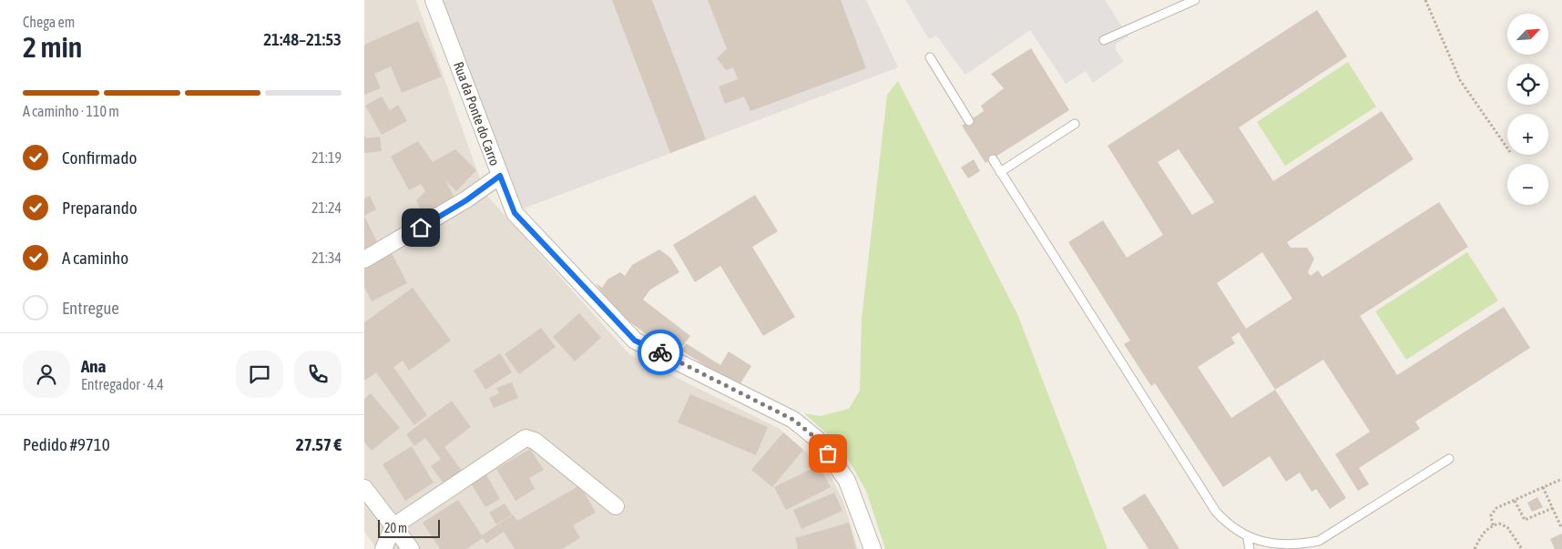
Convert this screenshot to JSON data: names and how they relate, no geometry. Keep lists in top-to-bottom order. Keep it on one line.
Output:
{"streets":{"street":["Rua da Ponte do Carro"]},"scale_bar":"20 m","north":"top right","page":{"heading":["2 min","Chega em","21:48–21:53"],"panel":["Ana","Entregador · 4.4","Pedido #9710","27.57 €"],"map_buttons":["+","−"],"bar":"A caminho · 110 m","list":[["Confirmado","21:19"],["Preparando","21:24"],["A caminho","21:34"],"Entregue"],"scale":"20 m"}}
